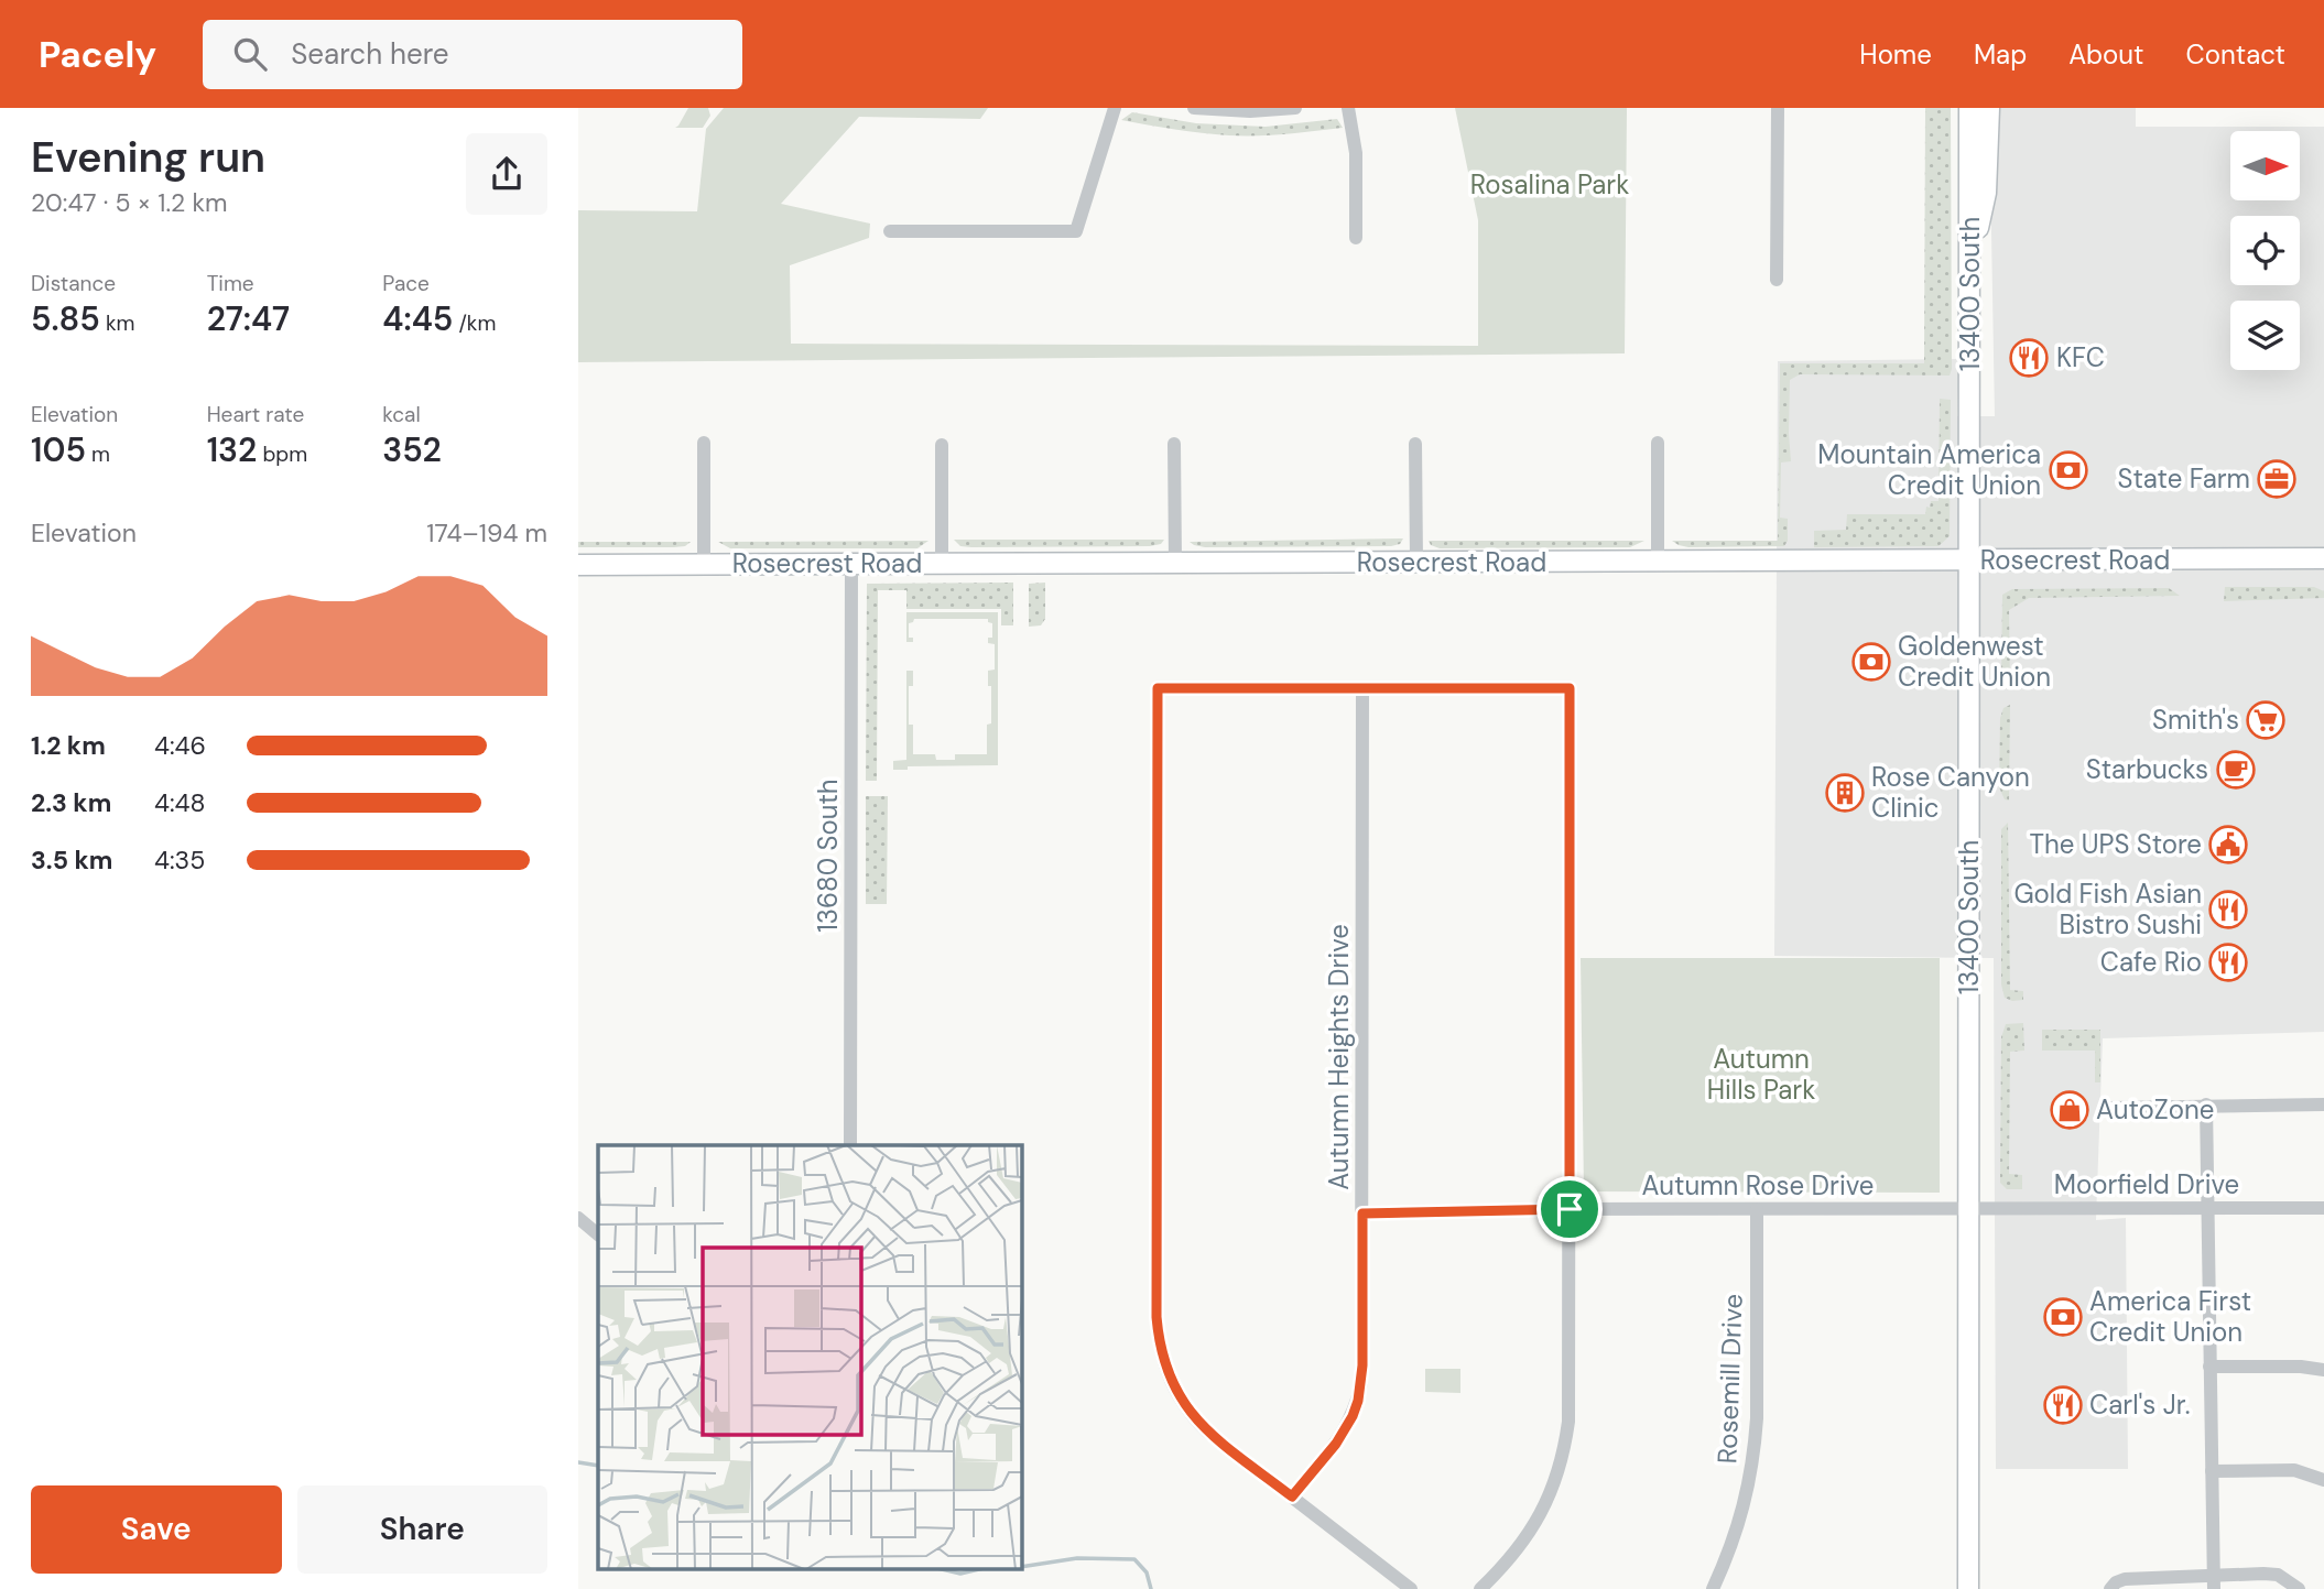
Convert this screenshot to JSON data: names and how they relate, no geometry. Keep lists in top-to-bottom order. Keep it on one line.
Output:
{"streets":{"main road":["13400 South","Rosecrest Road"],"street":["13680 South","Autumn Heights Drive","Moorfield Drive","Autumn Rose Drive","Rosemill Drive"]},"crossings":[["13400 South","Rosecrest Road"],["13400 South","Moorfield Drive"],["13400 South","Autumn Rose Drive"],["Rosecrest Road","13680 South"],["Autumn Heights Drive","Autumn Rose Drive"],["Moorfield Drive","Autumn Rose Drive"],["Autumn Rose Drive","Rosemill Drive"]],"parks":["Rosalina Park","Autumn Hills Park"],"places":{"restaurant":["KFC","Gold Fish Asian Bistro Sushi","Cafe Rio","Carl's Jr."],"bank":["Mountain America Credit Union","Goldenwest Credit Union","America First Credit Union"],"office":["State Farm"],"supermarket":["Smith's"],"cafe":["Starbucks"],"building":["Rose Canyon Clinic"],"public building":["The UPS Store"],"shop":["AutoZone"]},"north":"right","page":{"header":"Pacely","search":"Search here","nav":["Home","Map","About","Contact"],"heading":["Evening run","20:47 · 5 × 1.2 km"],"stats":[["Distance","5.85 km"],["Time","27:47"],["Pace","4:45 /km"],["Elevation","105 m"],["Heart rate","132 bpm"],["kcal","352"]],"chart":["Elevation","174–194 m"],"list":[{"name":"1.2 km","note":"4:46"},{"name":"2.3 km","note":"4:48"},{"name":"3.5 km","note":"4:35"}],"buttons":["Save","Share"]}}
